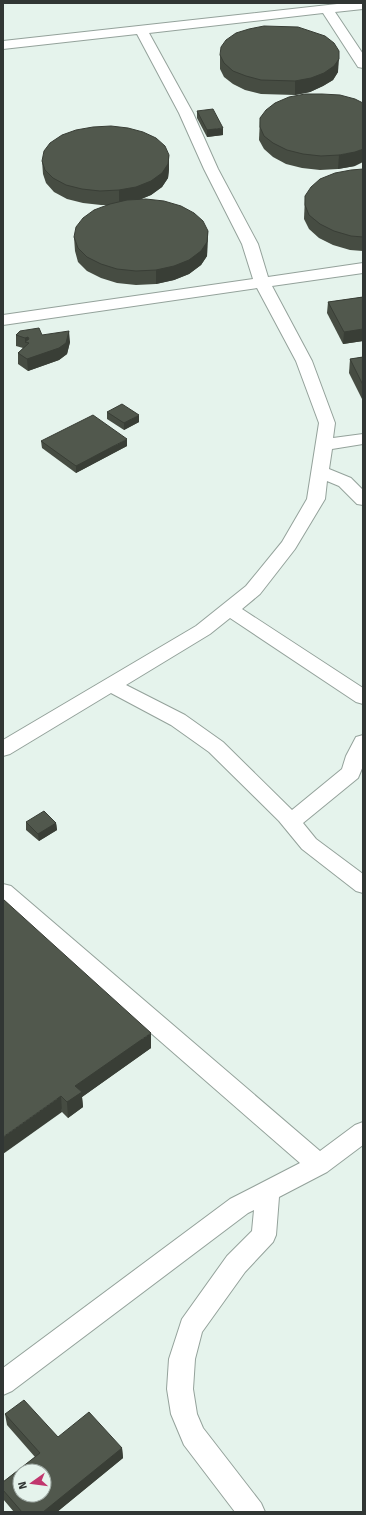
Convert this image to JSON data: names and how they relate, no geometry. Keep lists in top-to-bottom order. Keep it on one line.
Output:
{"north":"left"}
